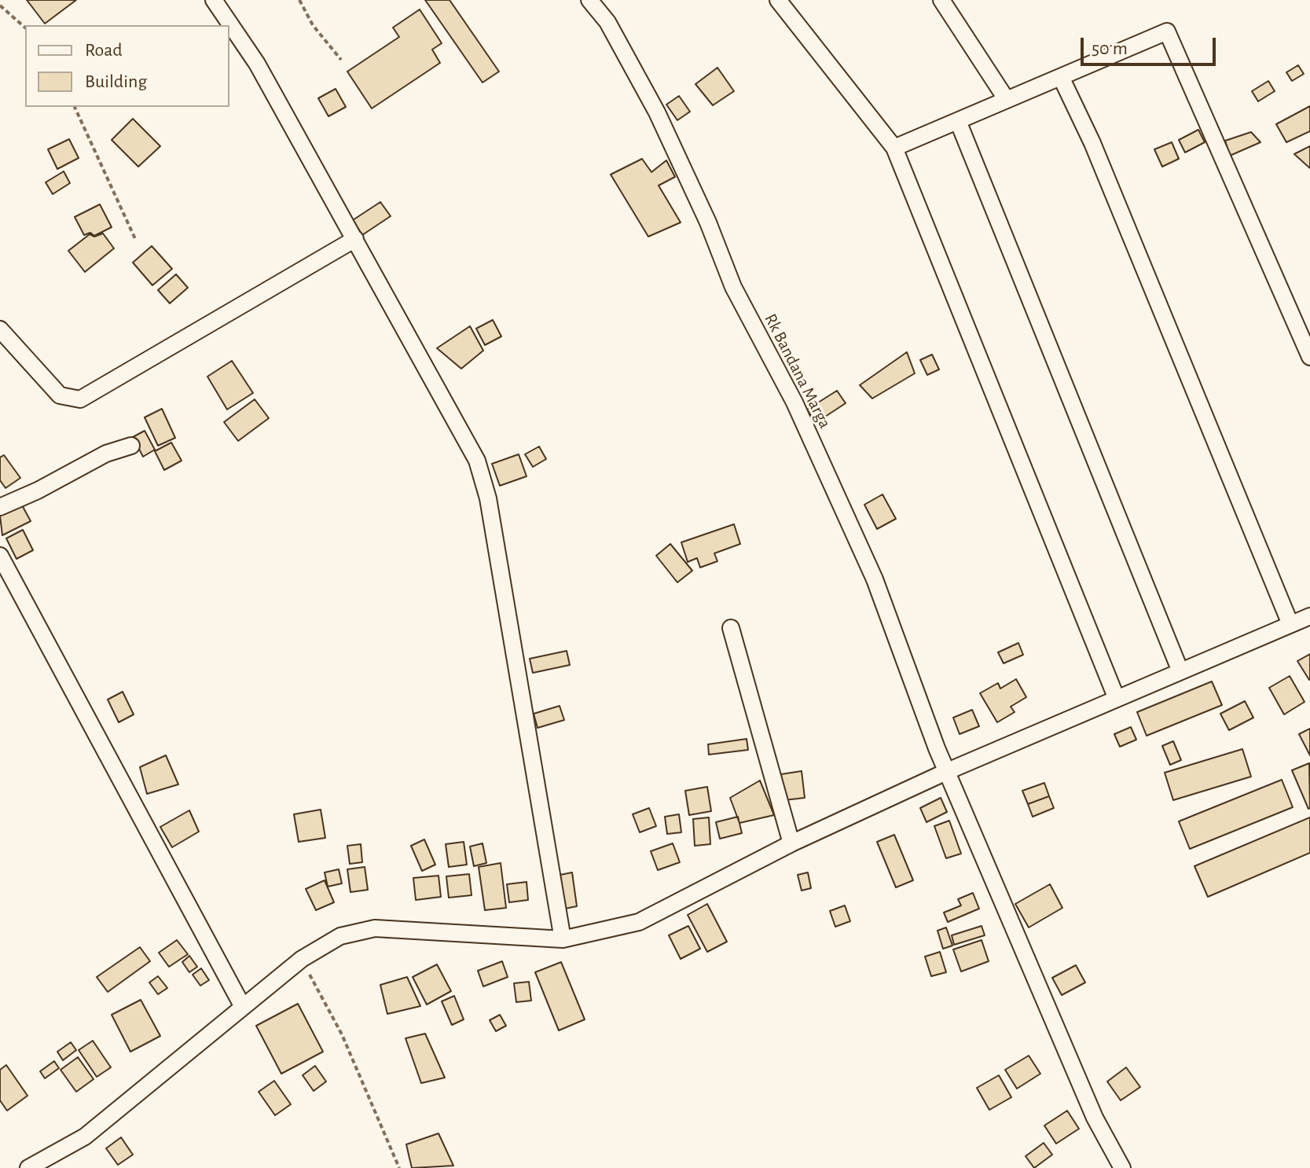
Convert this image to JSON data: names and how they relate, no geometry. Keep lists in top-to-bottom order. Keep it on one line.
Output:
{"streets":{"street":["Rk Bandana Marga"]},"legend":["Road","Building"],"scale_bar":"50 m"}
